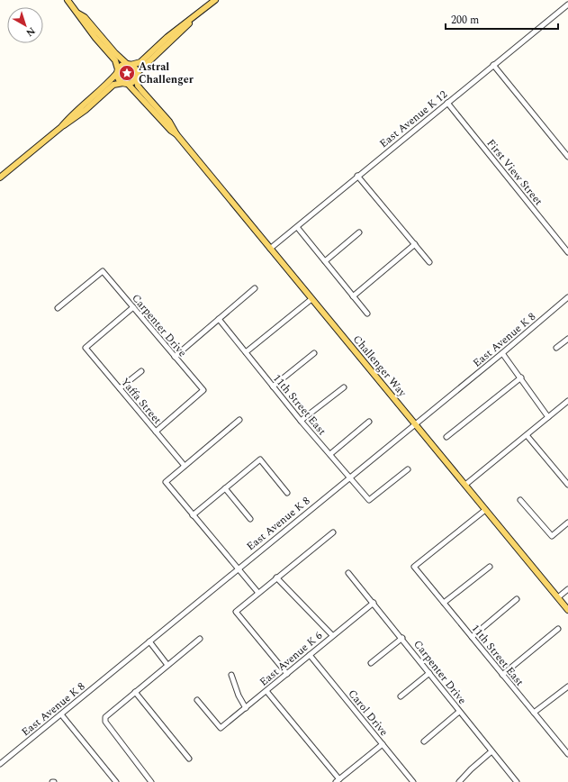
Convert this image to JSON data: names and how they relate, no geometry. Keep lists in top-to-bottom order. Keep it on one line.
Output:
{"streets":{"main road":["Challenger Way"],"street":["East Avenue K 12","First View Street","Carpenter Drive","East Avenue K 8","Yaffa Street","11th Street East","East Avenue K 6","Carol Drive"]},"crossings":[["East Avenue K 12","First View Street"],["East Avenue K 12","Challenger Way"],["Carpenter Drive","Yaffa Street"],["Carpenter Drive","East Avenue K 6"],["East Avenue K 8","Challenger Way"],["East Avenue K 8","11th Street East"],["Challenger Way","11th Street East"],["East Avenue K 6","Carol Drive"]],"places":{"place":["Astral Challenger"]},"scale_bar":"200 m","north":"bottom right"}
